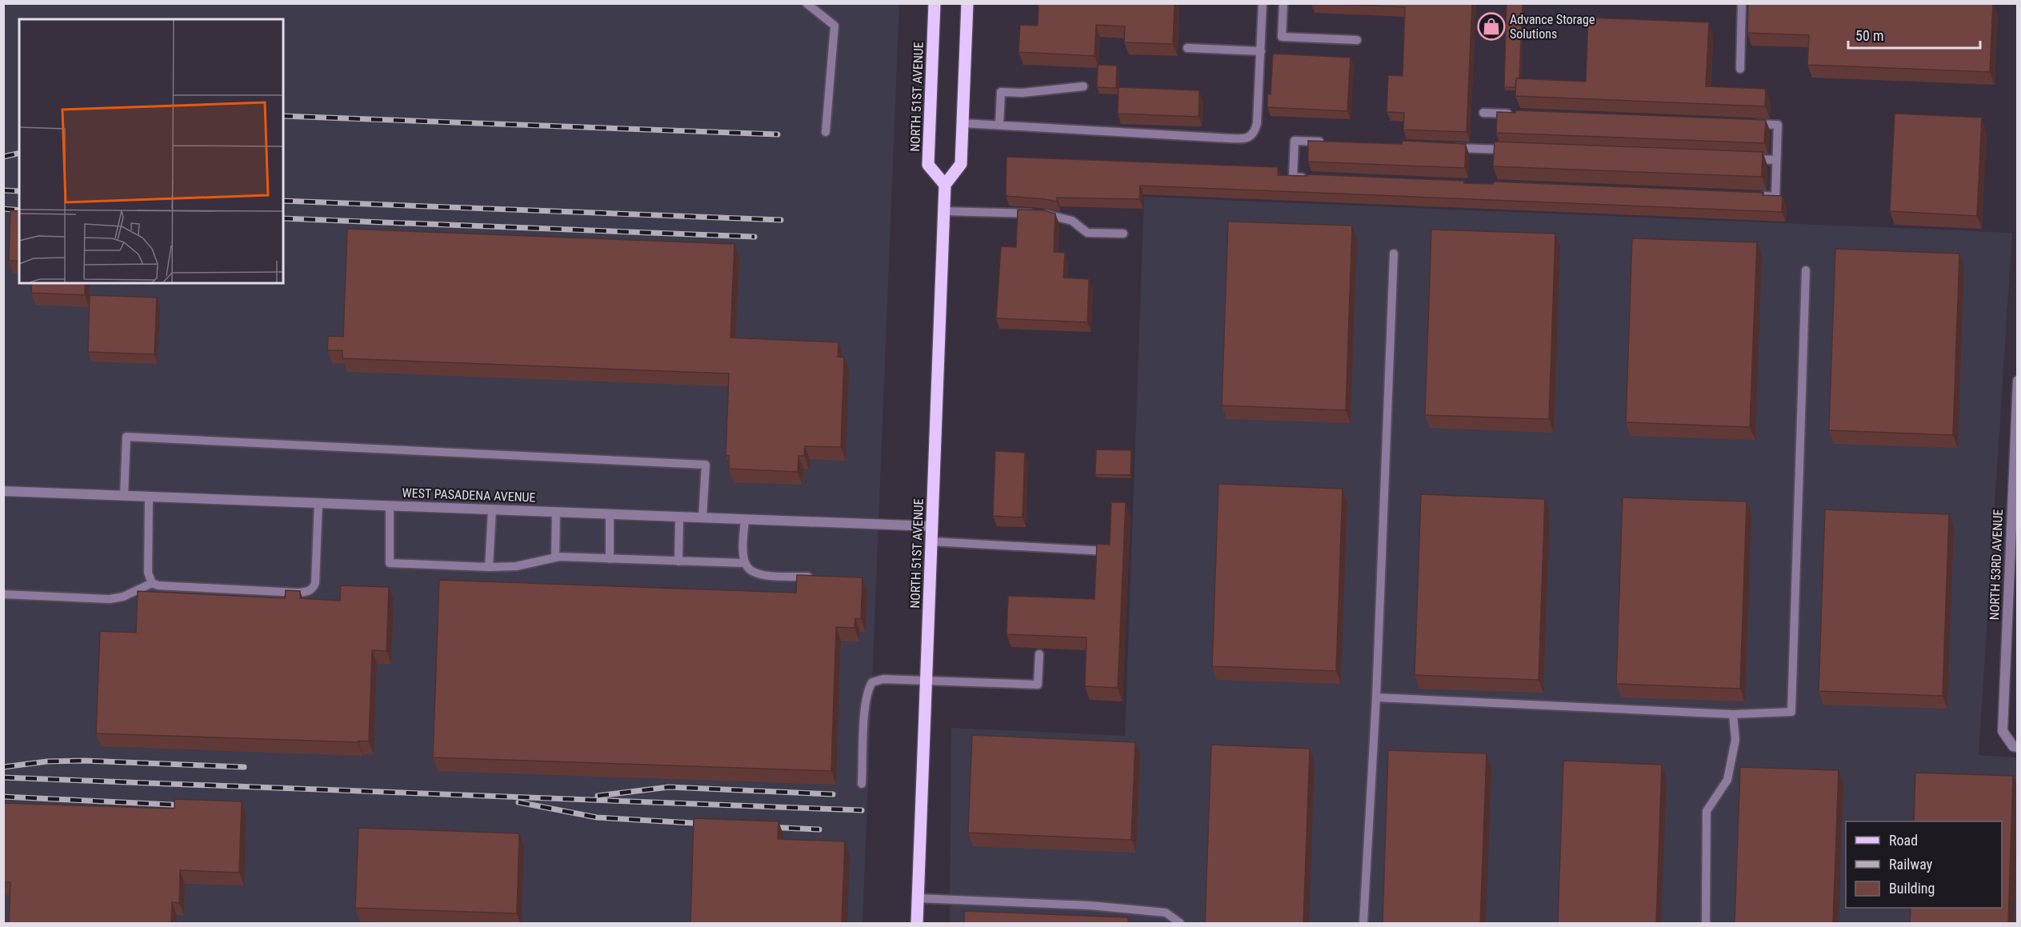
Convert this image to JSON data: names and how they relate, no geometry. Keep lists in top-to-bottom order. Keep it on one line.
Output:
{"streets":{"main road":["NORTH 51ST AVENUE"],"street":["WEST PASADENA AVENUE","NORTH 53RD AVENUE"]},"crossings":[["NORTH 51ST AVENUE","WEST PASADENA AVENUE"]],"places":{"shop":["Advance Storage Solutions"]},"legend":["Road","Railway","Building"],"scale_bar":"50 m"}
